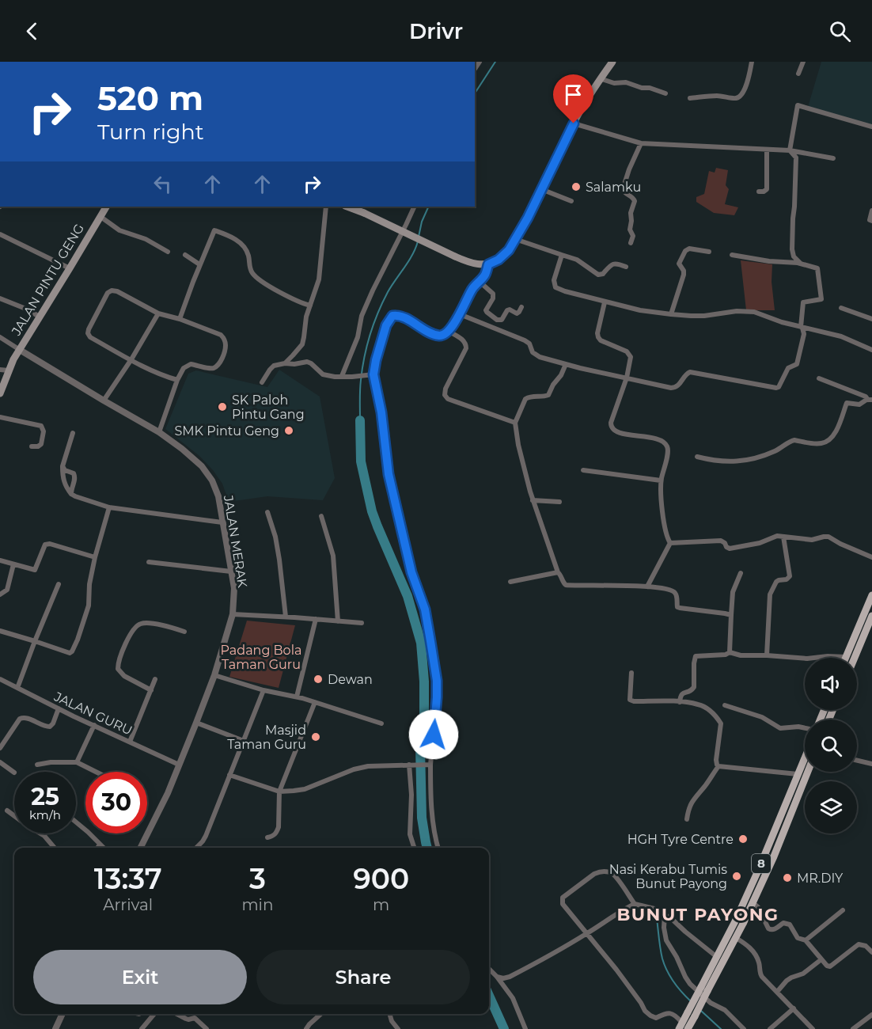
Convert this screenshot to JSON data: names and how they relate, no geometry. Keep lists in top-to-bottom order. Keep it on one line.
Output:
{"streets":{"main road":["JALAN PINTU GENG","8"],"street":["JALAN MERAK","JALAN GURU"]},"crossings":[["JALAN PINTU GENG","JALAN MERAK"],["JALAN MERAK","JALAN GURU"]],"districts":["BUNUT PAYONG"],"parks":["Padang Bola Taman Guru"],"places":["Salamku","SK Paloh Pintu Gang","SMK Pintu Geng","Dewan","Masjid Taman Guru","HGH Tyre Centre","Nasi Kerabu Tumis Bunut Payong","MR.DIY"],"page":{"header":"Drivr","turn":["520 m","Turn right"],"speed":"25 km/h","limit":"30","eta":["13:37","Arrival","3","min","900","m"],"buttons":["Exit","Share"]}}
